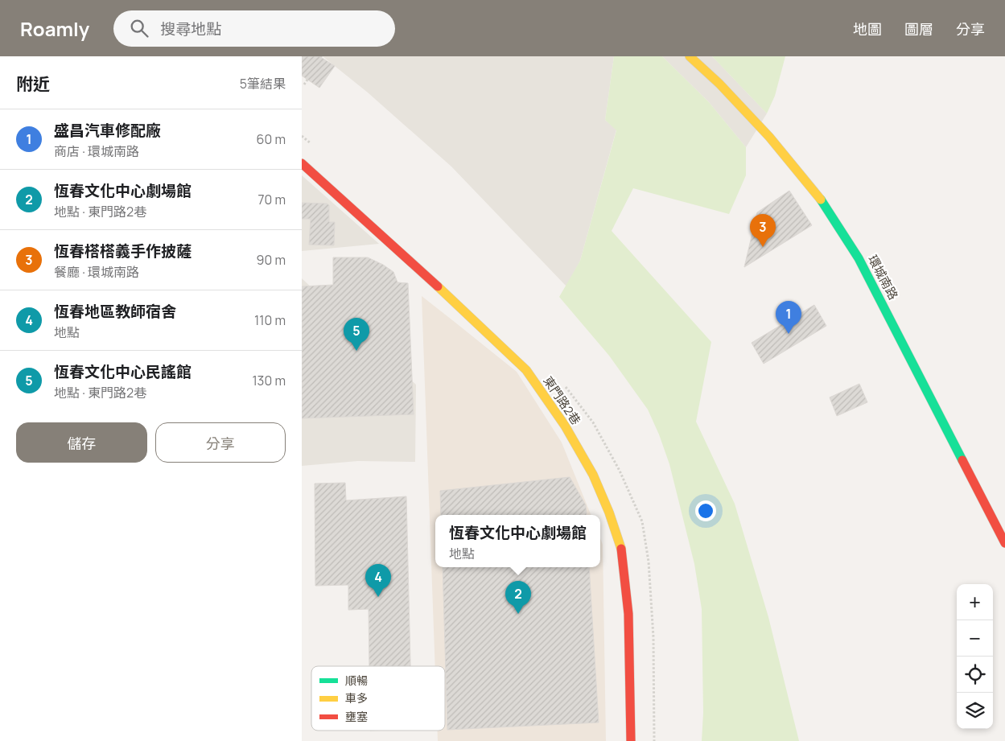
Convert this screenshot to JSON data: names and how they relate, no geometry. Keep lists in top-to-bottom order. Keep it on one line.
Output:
{"streets":{"street":["環城南路","東門路2巷"]},"legend":["順暢","車多","壅塞"],"page":{"header":"Roamly","search":"搜尋地點","nav":["地圖","圖層","分享"],"heading":["附近","5筆結果"],"list":[{"mark":"1","name":"盛昌汽車修配廠","note":"商店 · 環城南路","value":"60 m"},{"mark":"2","name":"恆春文化中心劇場館","note":"地點 · 東門路2巷","value":"70 m"},{"mark":"3","name":"恆春榙榙義手作披薩","note":"餐廳 · 環城南路","value":"90 m"},{"mark":"4","name":"恆春地區教師宿舍","note":"地點","value":"110 m"},{"mark":"5","name":"恆春文化中心民謠館","note":"地點 · 東門路2巷","value":"130 m"}],"pins":["3","1","5","4","2"],"buttons":["儲存","分享"],"popup":["恆春文化中心劇場館","地點"],"map_buttons":["+","−"]}}
